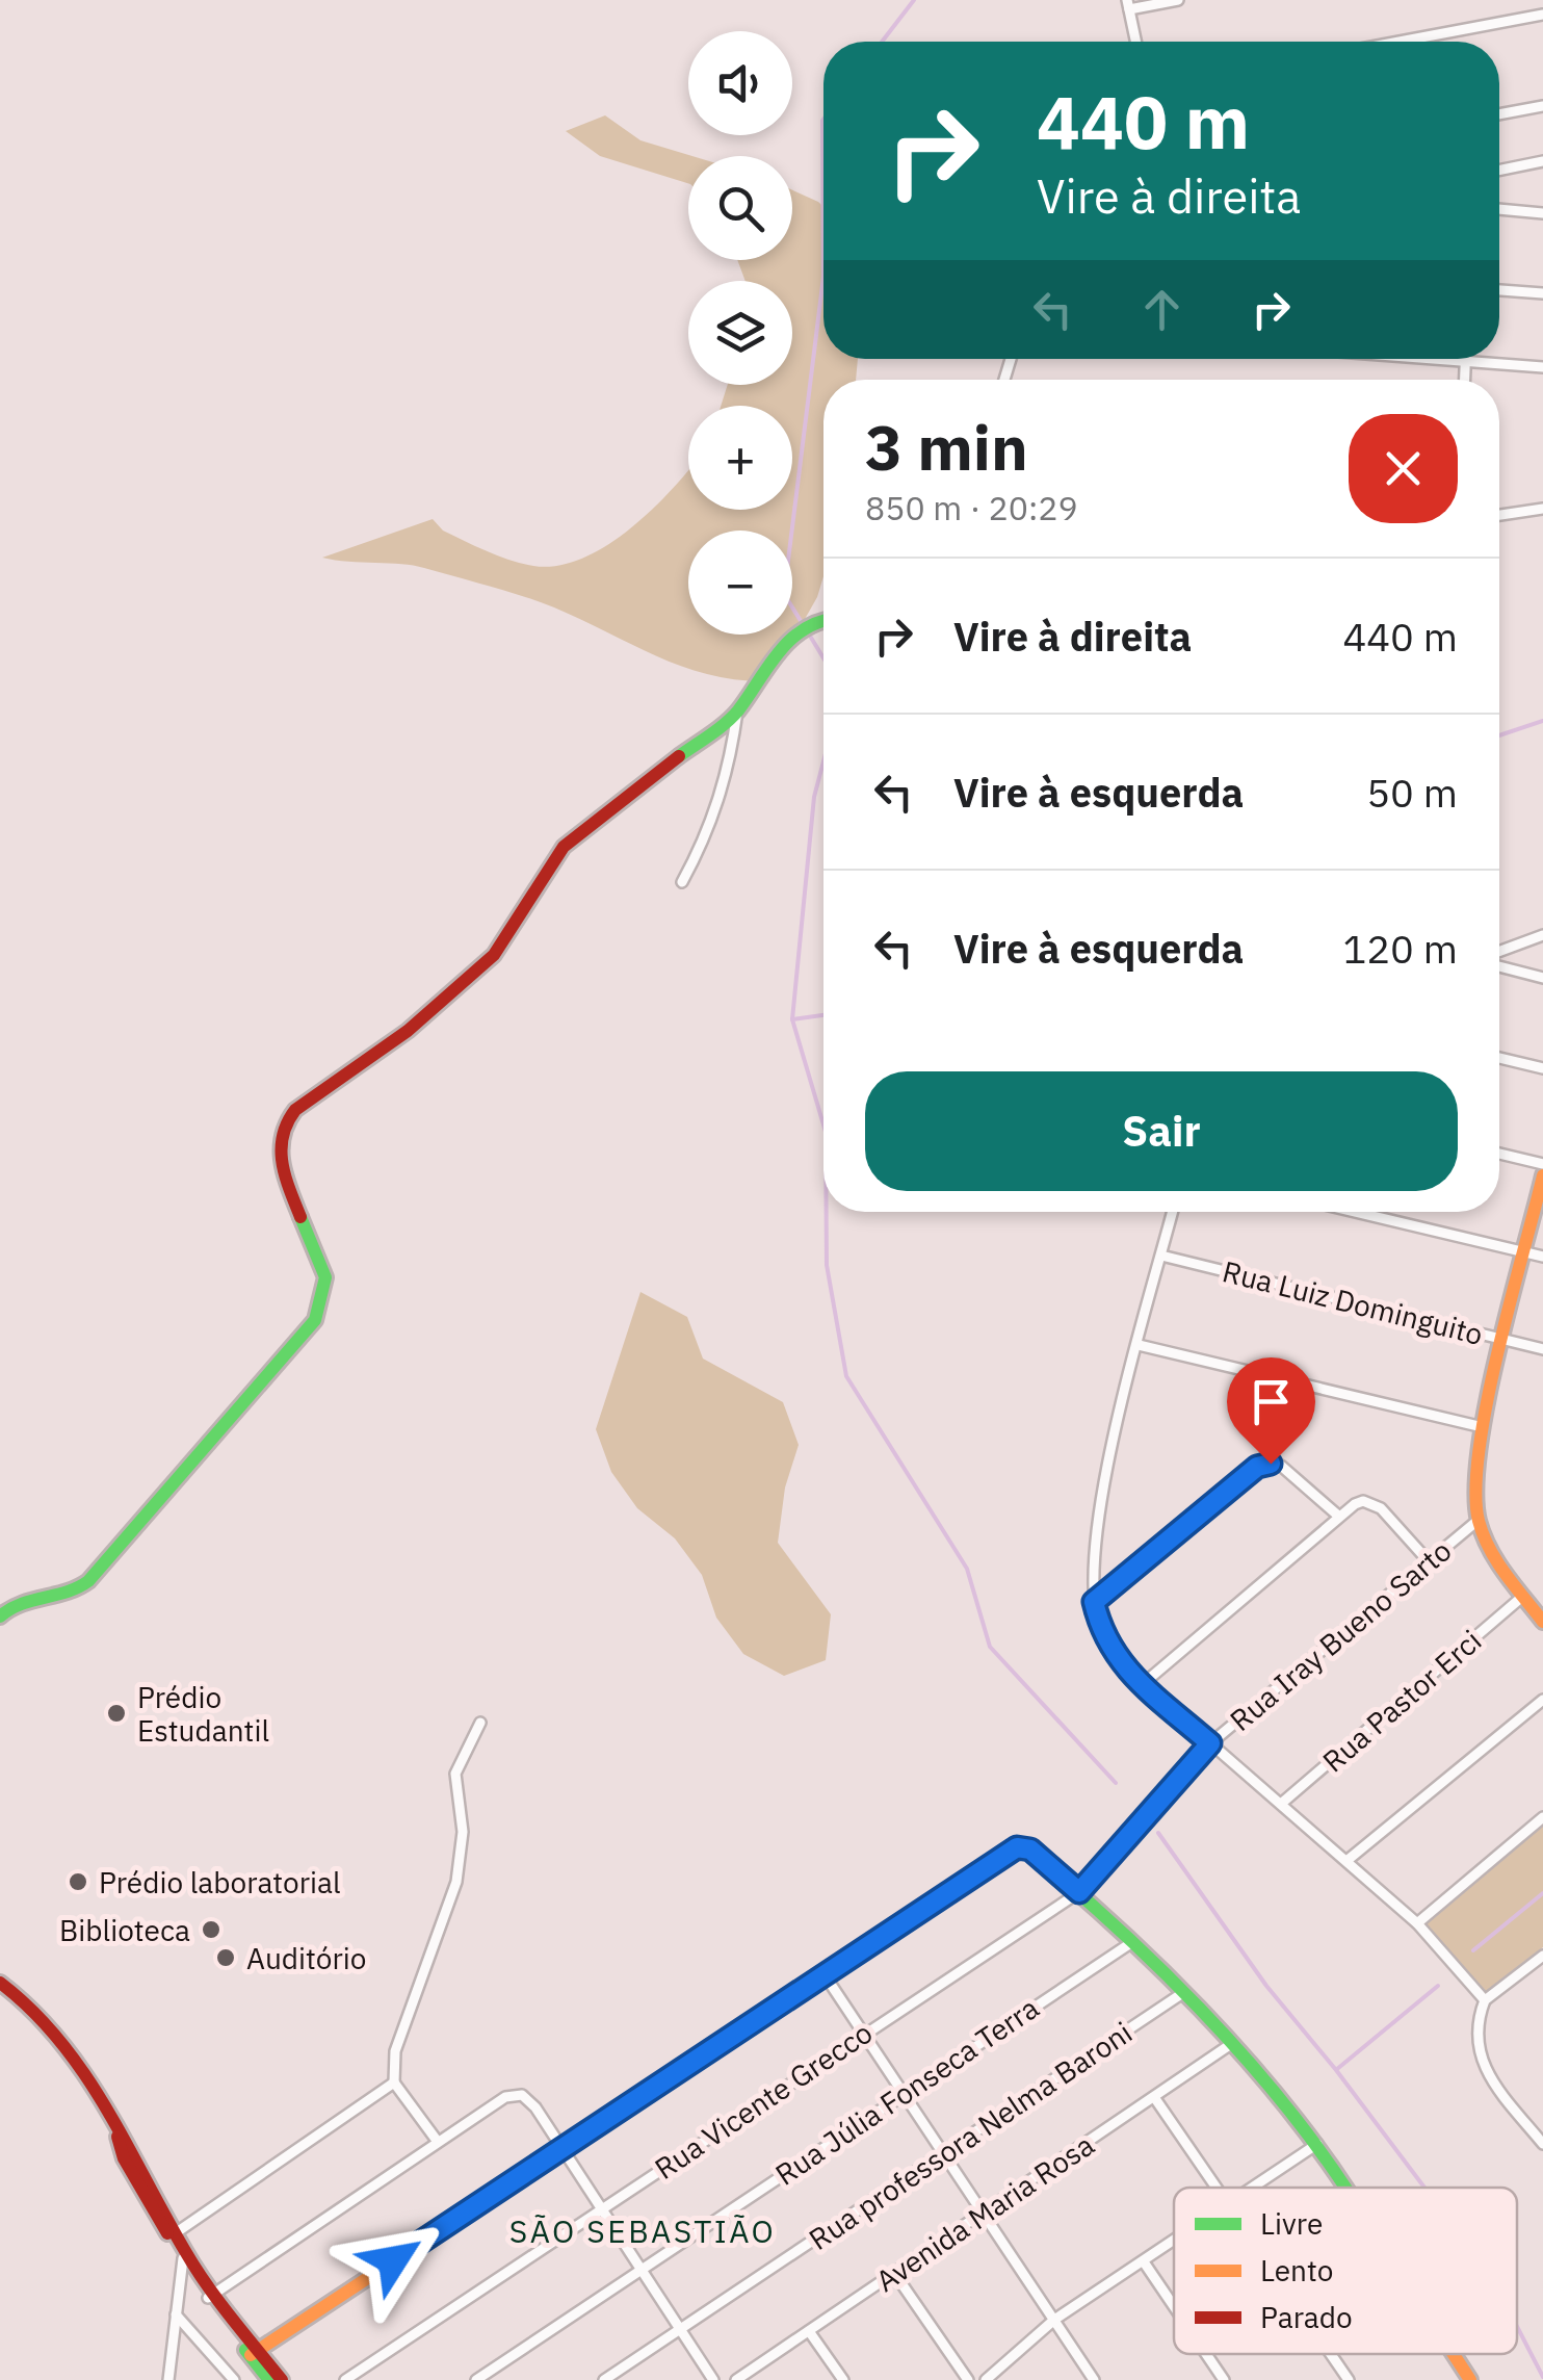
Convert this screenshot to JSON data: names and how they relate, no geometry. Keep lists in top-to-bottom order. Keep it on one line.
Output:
{"streets":{"street":["Rua Luiz Dominguito","Rua Iray Bueno Sarto","Rua Pastor Erci","Rua Júlia Fonseca Terra","Rua Vicente Grecco","Rua professora Nelma Baroni","Avenida Maria Rosa"]},"crossings":[["Rua Iray Bueno Sarto","Rua Vicente Grecco"]],"districts":["SÃO SEBASTIÃO"],"places":["Prédio Estudantil","Prédio laboratorial","Biblioteca","Auditório"],"legend":["Livre","Lento","Parado"],"page":{"map_buttons":["+","−"],"turn":["440 m","Vire à direita"],"heading":["3 min","850 m · 20:29"],"list":[{"name":"Vire à direita","value":"440 m"},{"name":"Vire à esquerda","value":"50 m"},{"name":"Vire à esquerda","value":"120 m"}],"buttons":"Sair"}}
